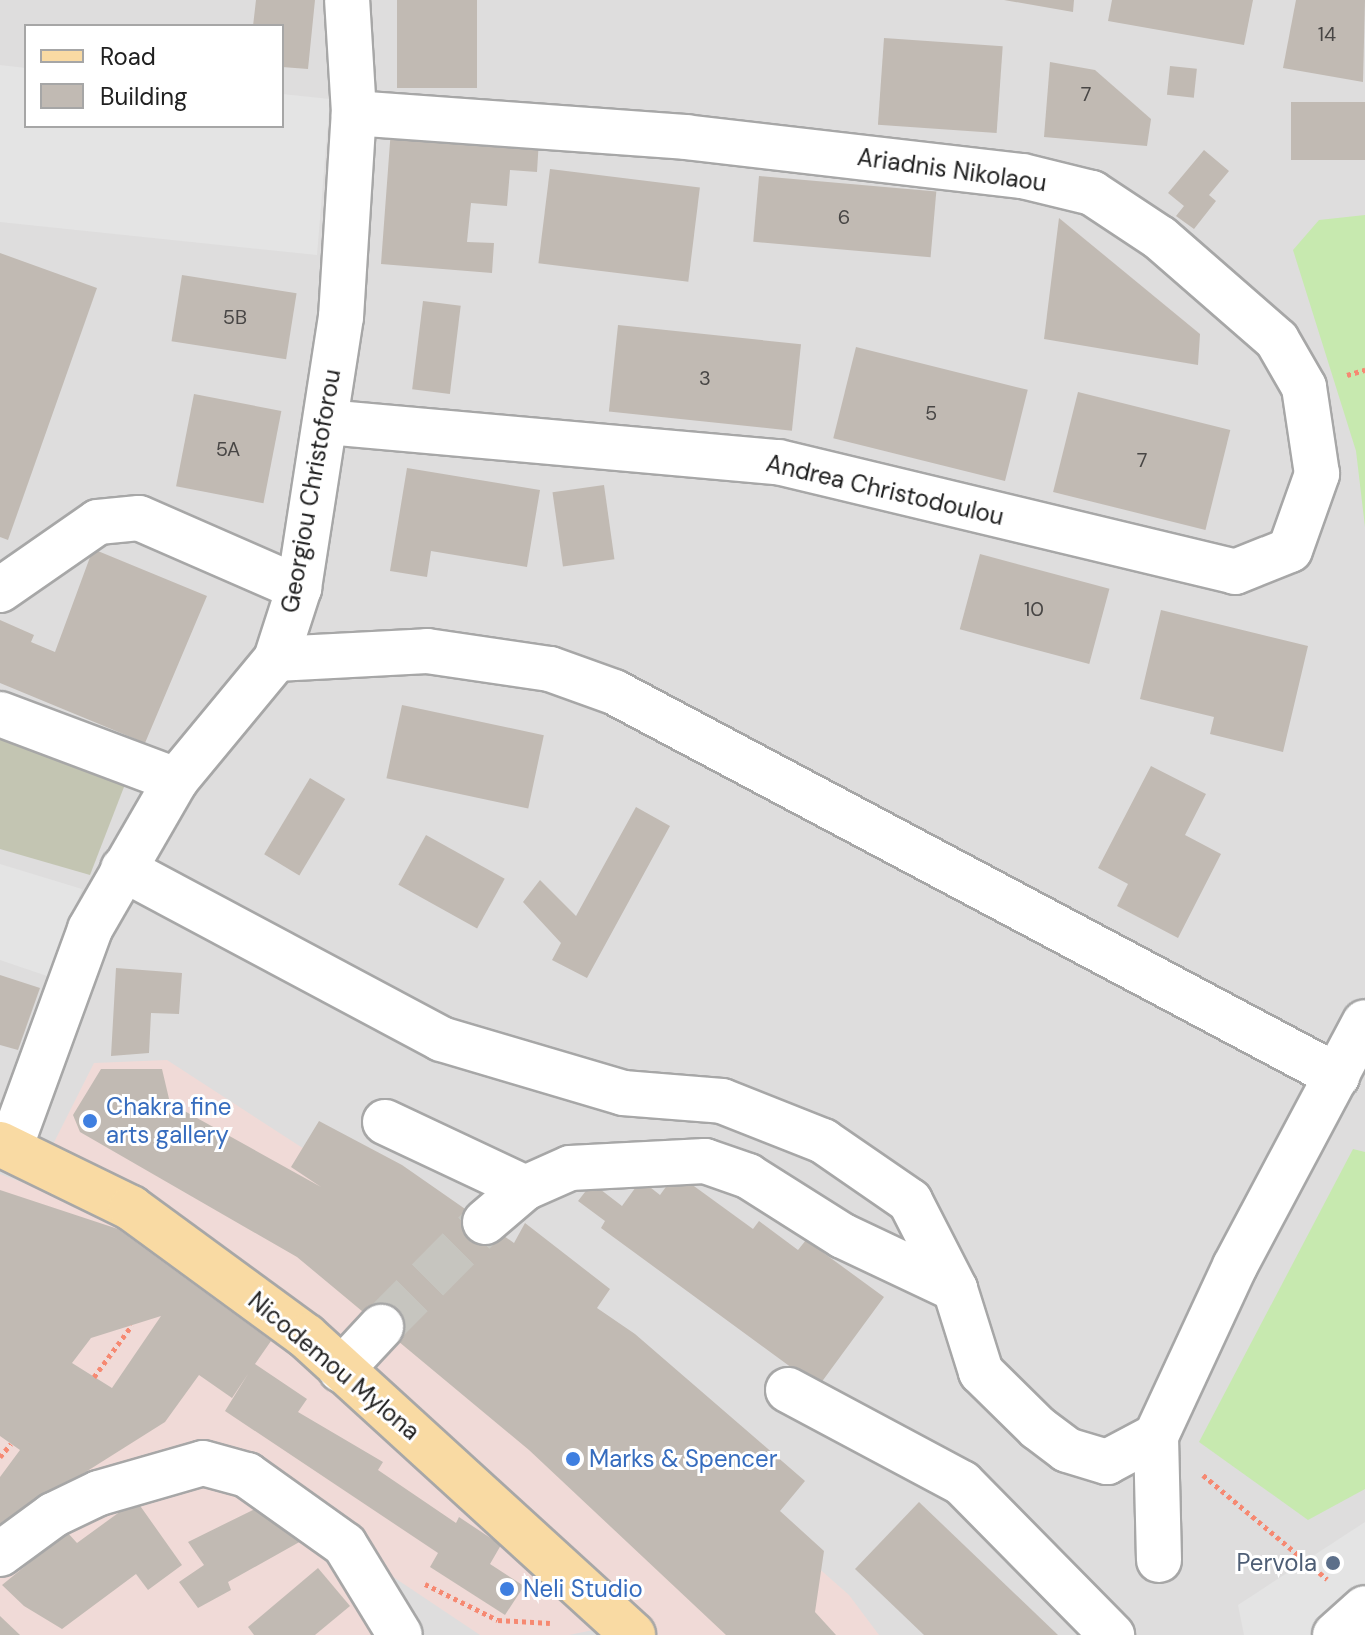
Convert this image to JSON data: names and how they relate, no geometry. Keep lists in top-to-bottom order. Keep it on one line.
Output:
{"streets":{"main road":["Nicodemou Mylona"],"street":["Ariadnis Nikolaou","Andrea Christodoulou","Georgiou Christoforou"]},"crossings":[["Ariadnis Nikolaou","Andrea Christodoulou"],["Ariadnis Nikolaou","Georgiou Christoforou"],["Andrea Christodoulou","Georgiou Christoforou"],["Georgiou Christoforou","Nicodemou Mylona"]],"places":["Chakra fine arts gallery","Marks & Spencer","Pervola","Neli Studio"],"house_numbers":["14","7","6","5B","3","5","5A","7","10"],"legend":["Road","Building"]}
